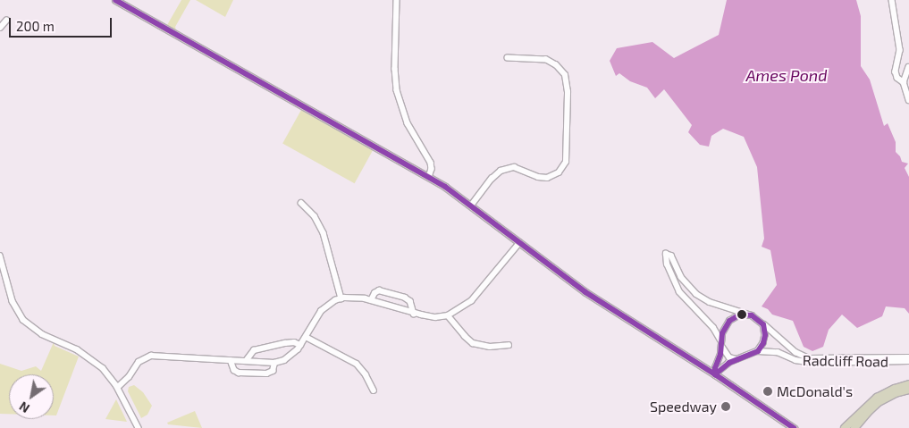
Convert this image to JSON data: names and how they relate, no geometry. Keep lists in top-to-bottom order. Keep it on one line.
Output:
{"streets":{"street":["Radcliff Road"]},"water":["Ames Pond"],"places":["McDonald's","Speedway"],"scale_bar":"200 m","north":"bottom left"}
